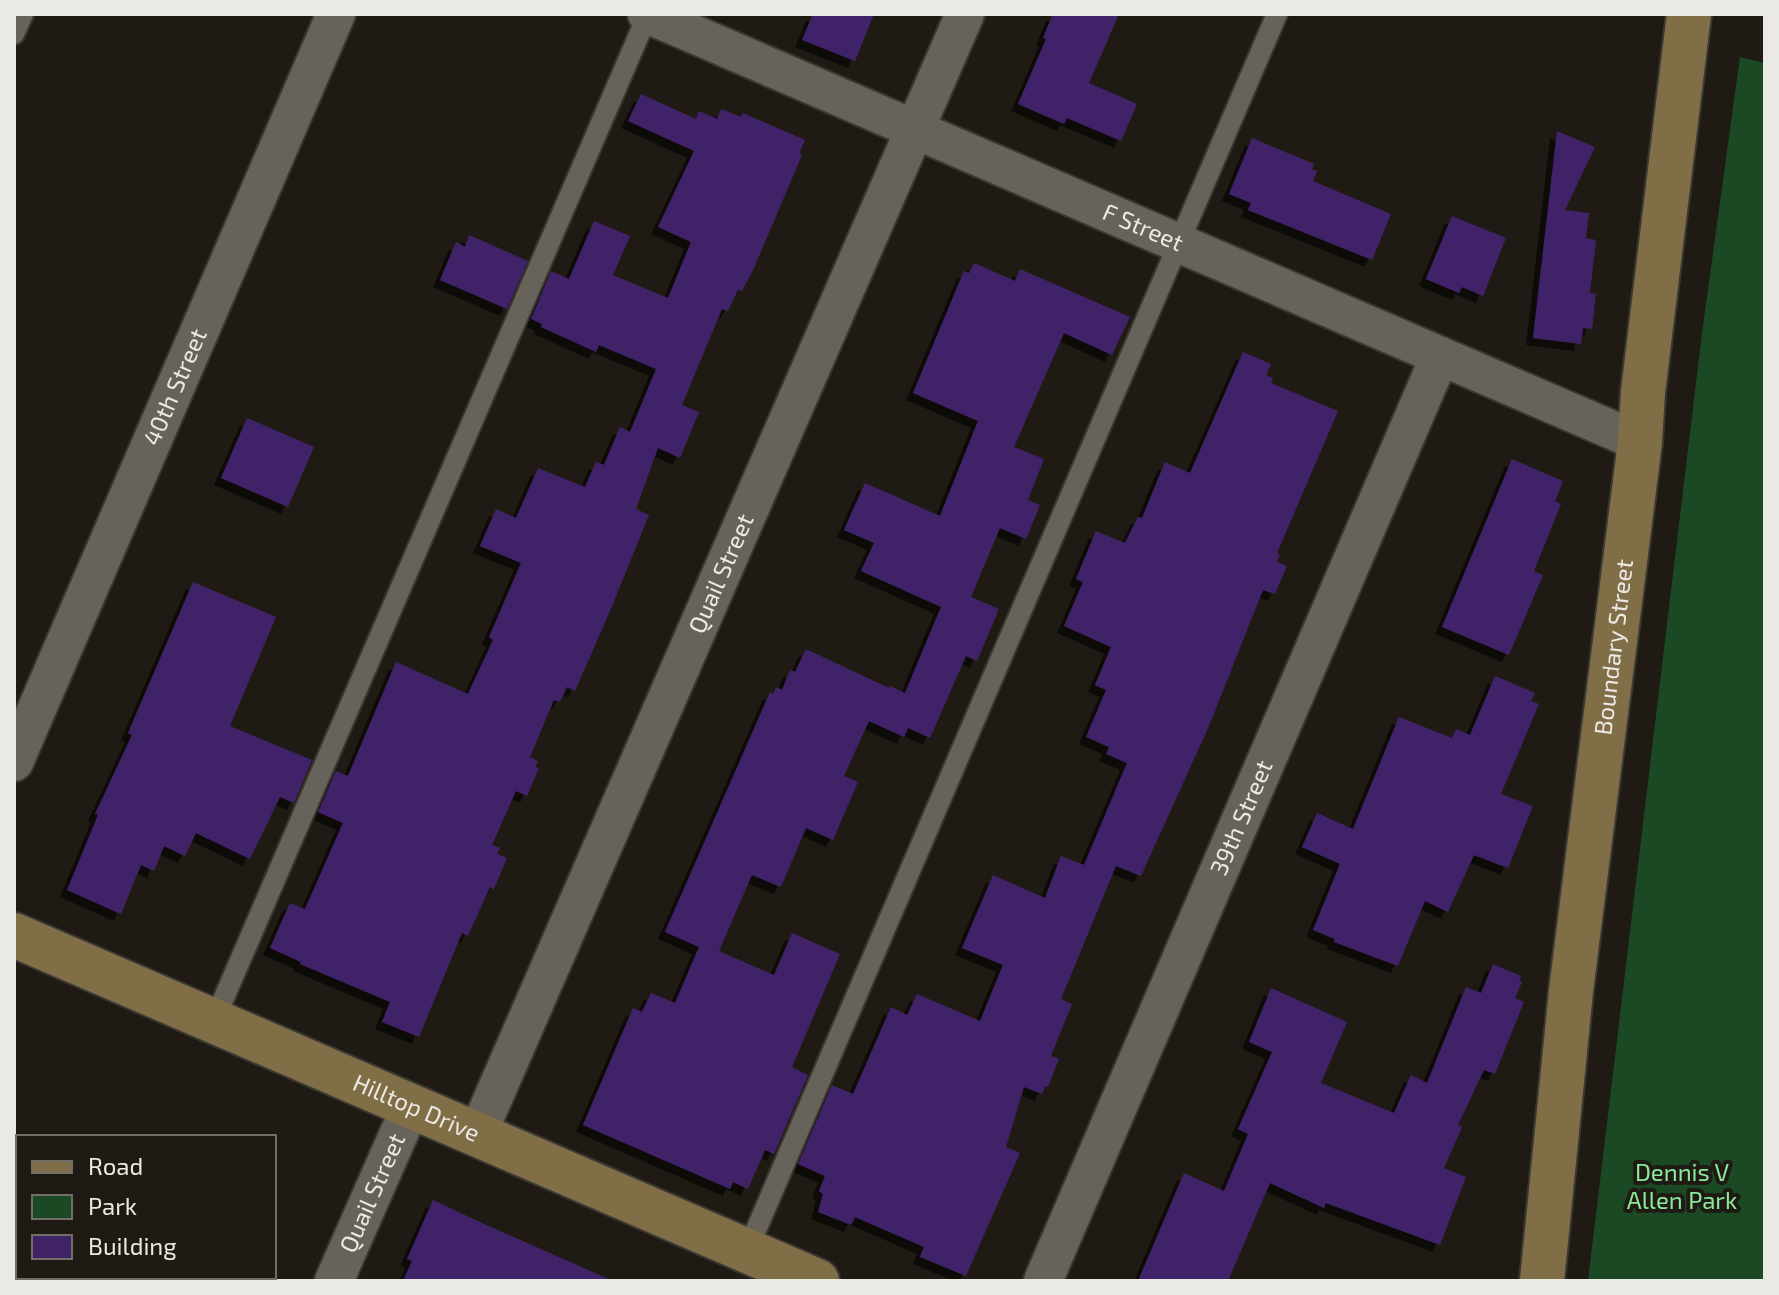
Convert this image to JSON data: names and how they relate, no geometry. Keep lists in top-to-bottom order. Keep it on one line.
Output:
{"streets":{"street":["F Street","40th Street","Quail Street","Boundary Street","39th Street","Hilltop Drive"]},"crossings":[["F Street","Quail Street"],["F Street","Boundary Street"],["F Street","39th Street"],["Quail Street","Hilltop Drive"]],"parks":["Dennis V Allen Park"],"legend":["Road","Park","Building"]}
